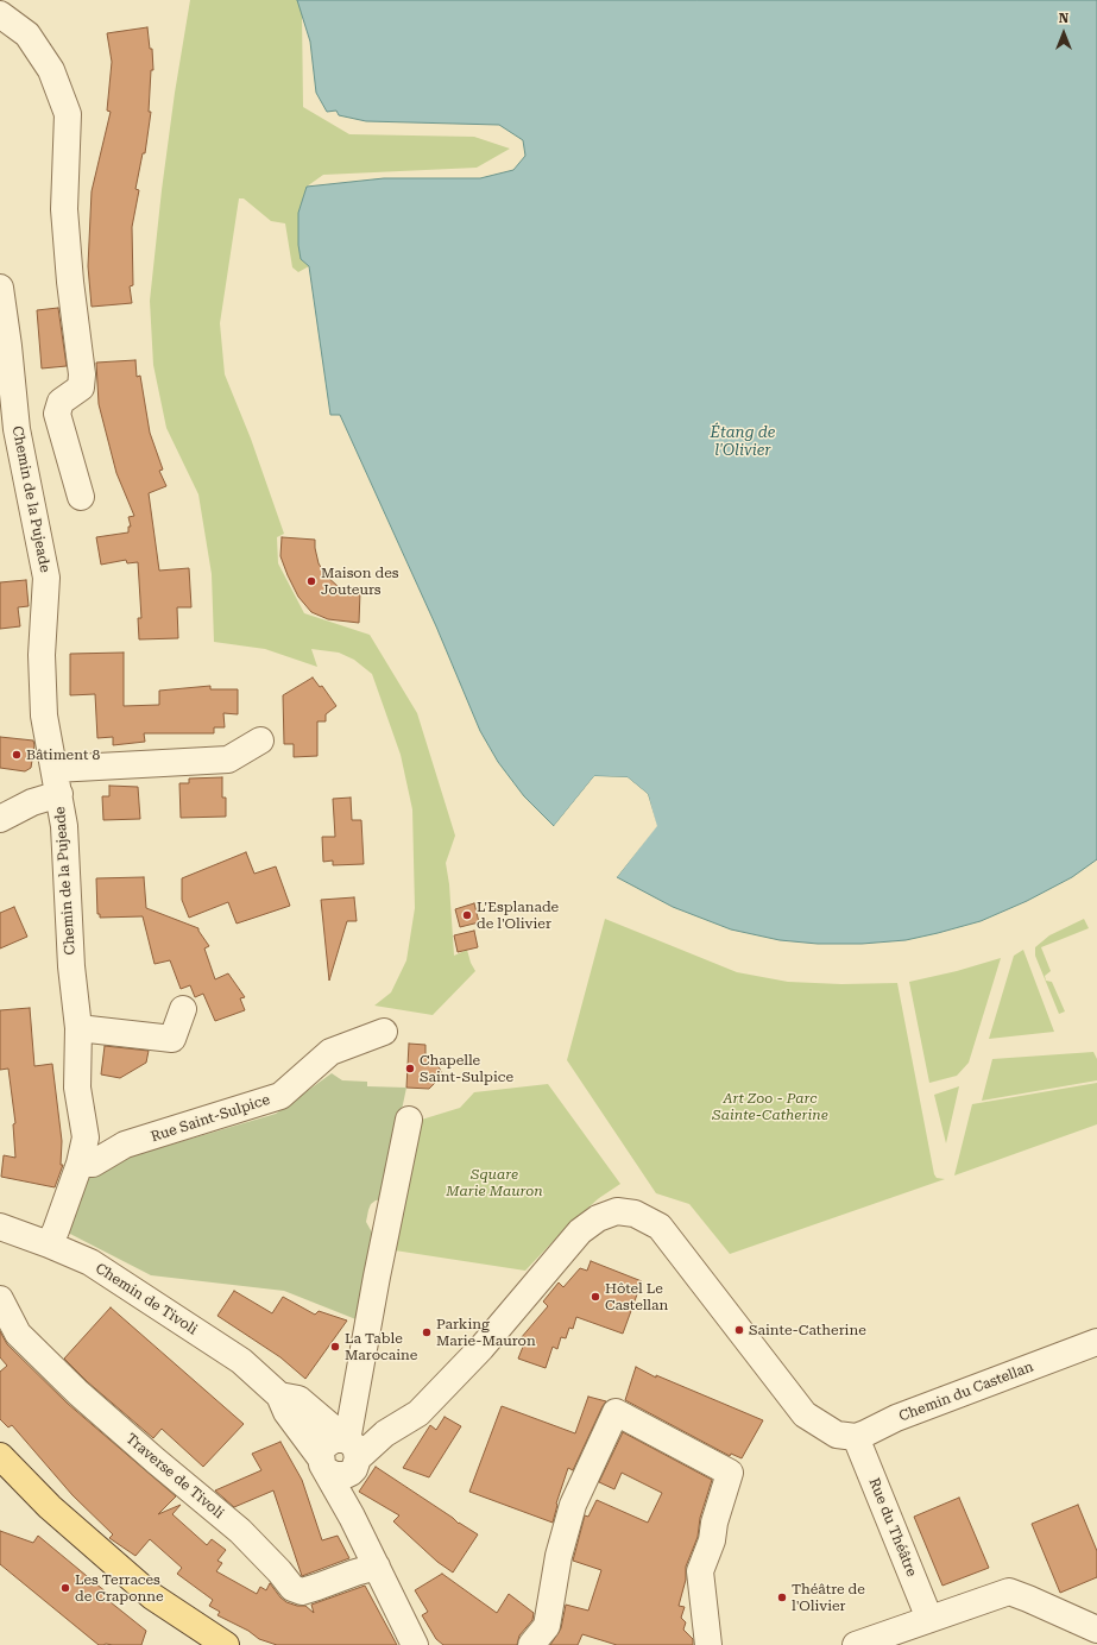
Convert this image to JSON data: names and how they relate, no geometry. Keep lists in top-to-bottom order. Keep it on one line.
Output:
{"streets":{"street":["Chemin de la Pujeade","Rue Saint-Sulpice","Chemin de Tivoli","Chemin du Castellan","Traverse de Tivoli","Rue du Théâtre"]},"crossings":[["Chemin de la Pujeade","Rue Saint-Sulpice"],["Chemin de la Pujeade","Chemin de Tivoli"],["Chemin du Castellan","Rue du Théâtre"]],"water":["Étang de l'Olivier"],"parks":["Art Zoo - Parc Sainte-Catherine","Square Marie Mauron"],"places":["Maison des Jouteurs","Bâtiment 8","L'Esplanade de l'Olivier","Chapelle Saint-Sulpice","Hôtel Le Castellan","Sainte-Catherine","Parking Marie-Mauron","La Table Marocaine","Les Terraces de Craponne","Théâtre de l'Olivier"],"north":"top"}
